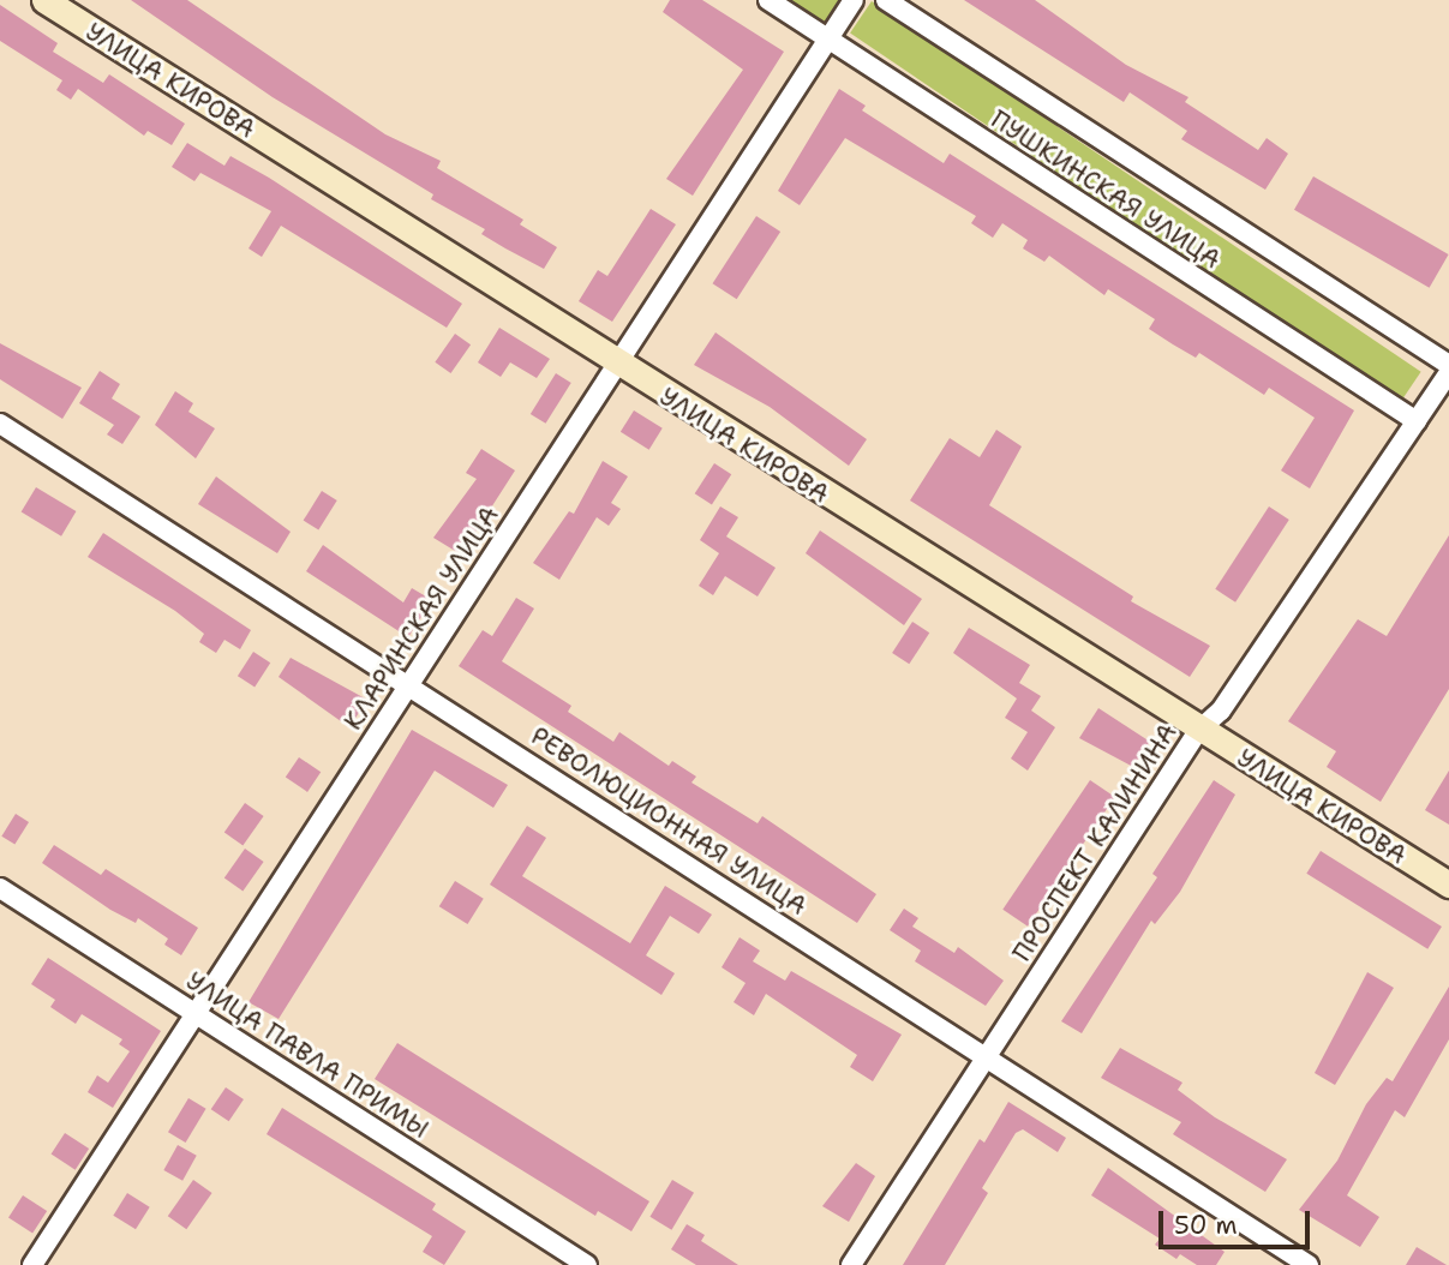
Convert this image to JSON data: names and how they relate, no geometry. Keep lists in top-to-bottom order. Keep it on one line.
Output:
{"streets":{"street":["УЛИЦА КИРОВА","ПУШКИНСКАЯ УЛИЦА","КЛАРИНСКАЯ УЛИЦА","РЕВОЛЮЦИОННАЯ УЛИЦА","ПРОСПЕКТ КАЛИНИНА","УЛИЦА ПАВЛА ПРИМЫ"]},"crossings":[["УЛИЦА КИРОВА","КЛАРИНСКАЯ УЛИЦА"],["УЛИЦА КИРОВА","ПРОСПЕКТ КАЛИНИНА"],["ПУШКИНСКАЯ УЛИЦА","КЛАРИНСКАЯ УЛИЦА"],["ПУШКИНСКАЯ УЛИЦА","ПРОСПЕКТ КАЛИНИНА"],["КЛАРИНСКАЯ УЛИЦА","РЕВОЛЮЦИОННАЯ УЛИЦА"],["КЛАРИНСКАЯ УЛИЦА","УЛИЦА ПАВЛА ПРИМЫ"],["РЕВОЛЮЦИОННАЯ УЛИЦА","ПРОСПЕКТ КАЛИНИНА"]],"scale_bar":"50 m"}
